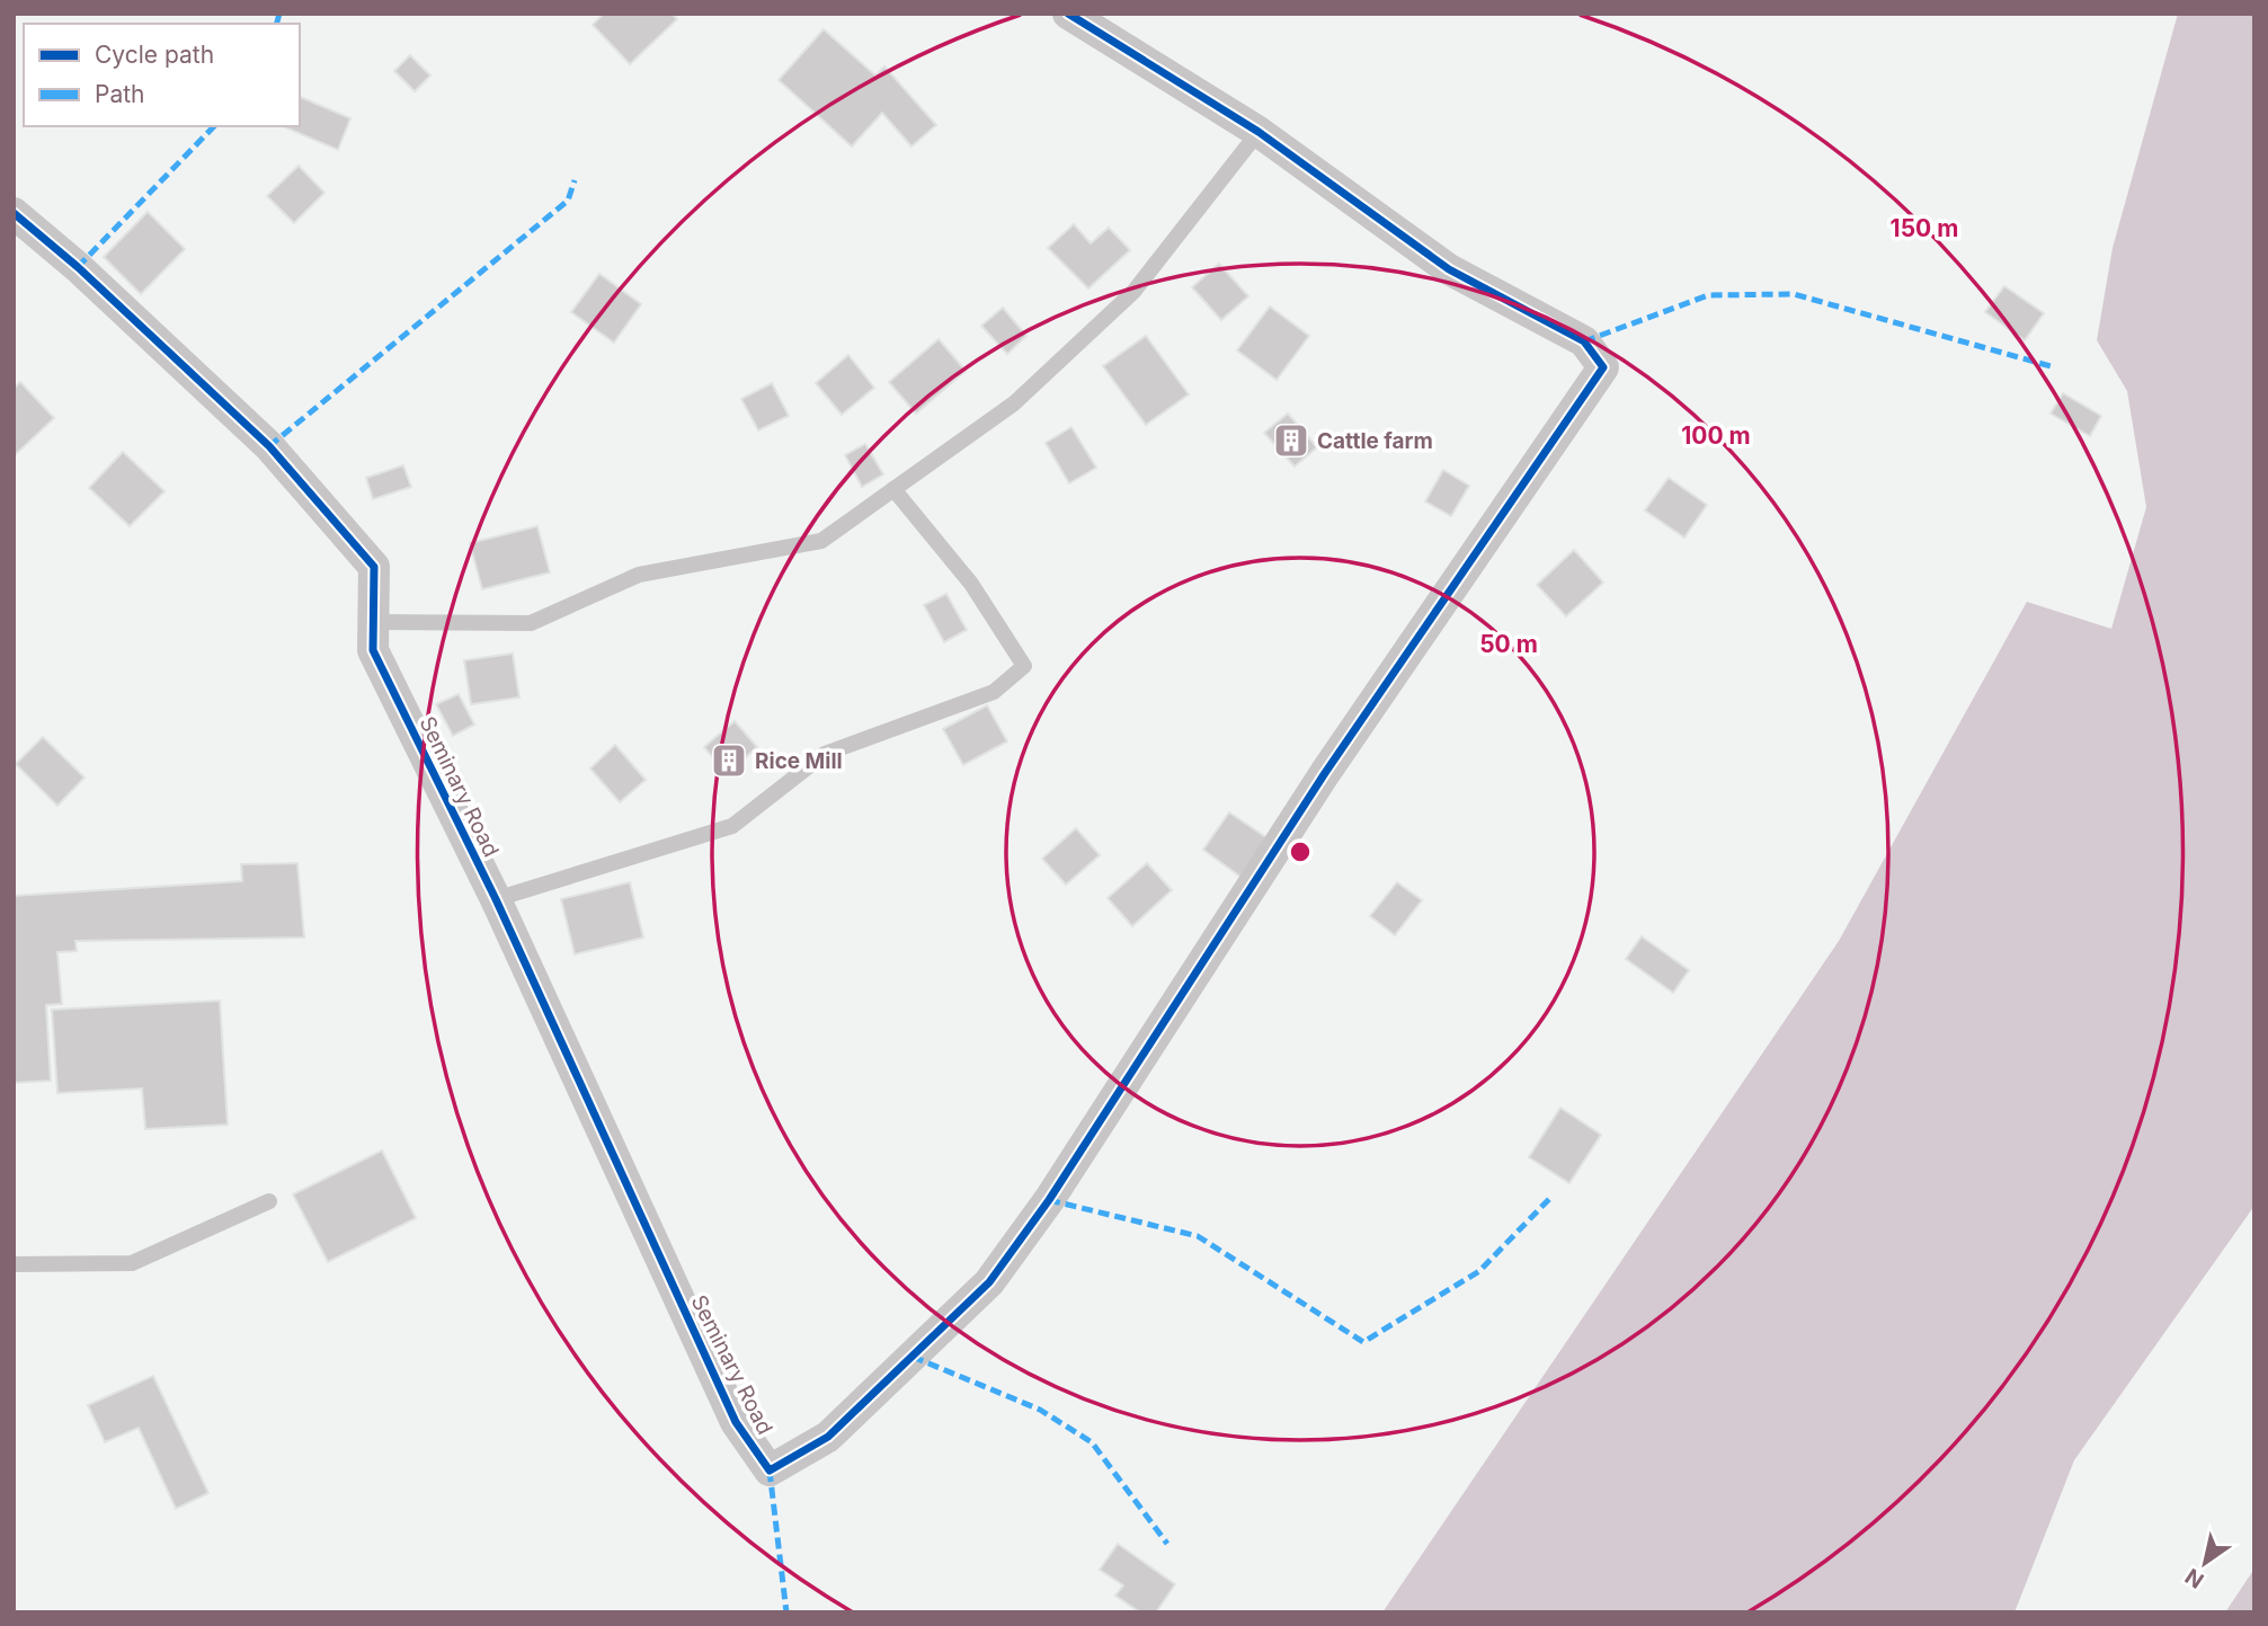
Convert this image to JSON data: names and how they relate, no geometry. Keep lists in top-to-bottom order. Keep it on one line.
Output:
{"streets":{"street":["Seminary Road"]},"places":{"building":["Cattle farm","Rice Mill"]},"legend":["Cycle path","Path"],"north":"bottom left","rings":["150 m","100 m","50 m"]}
